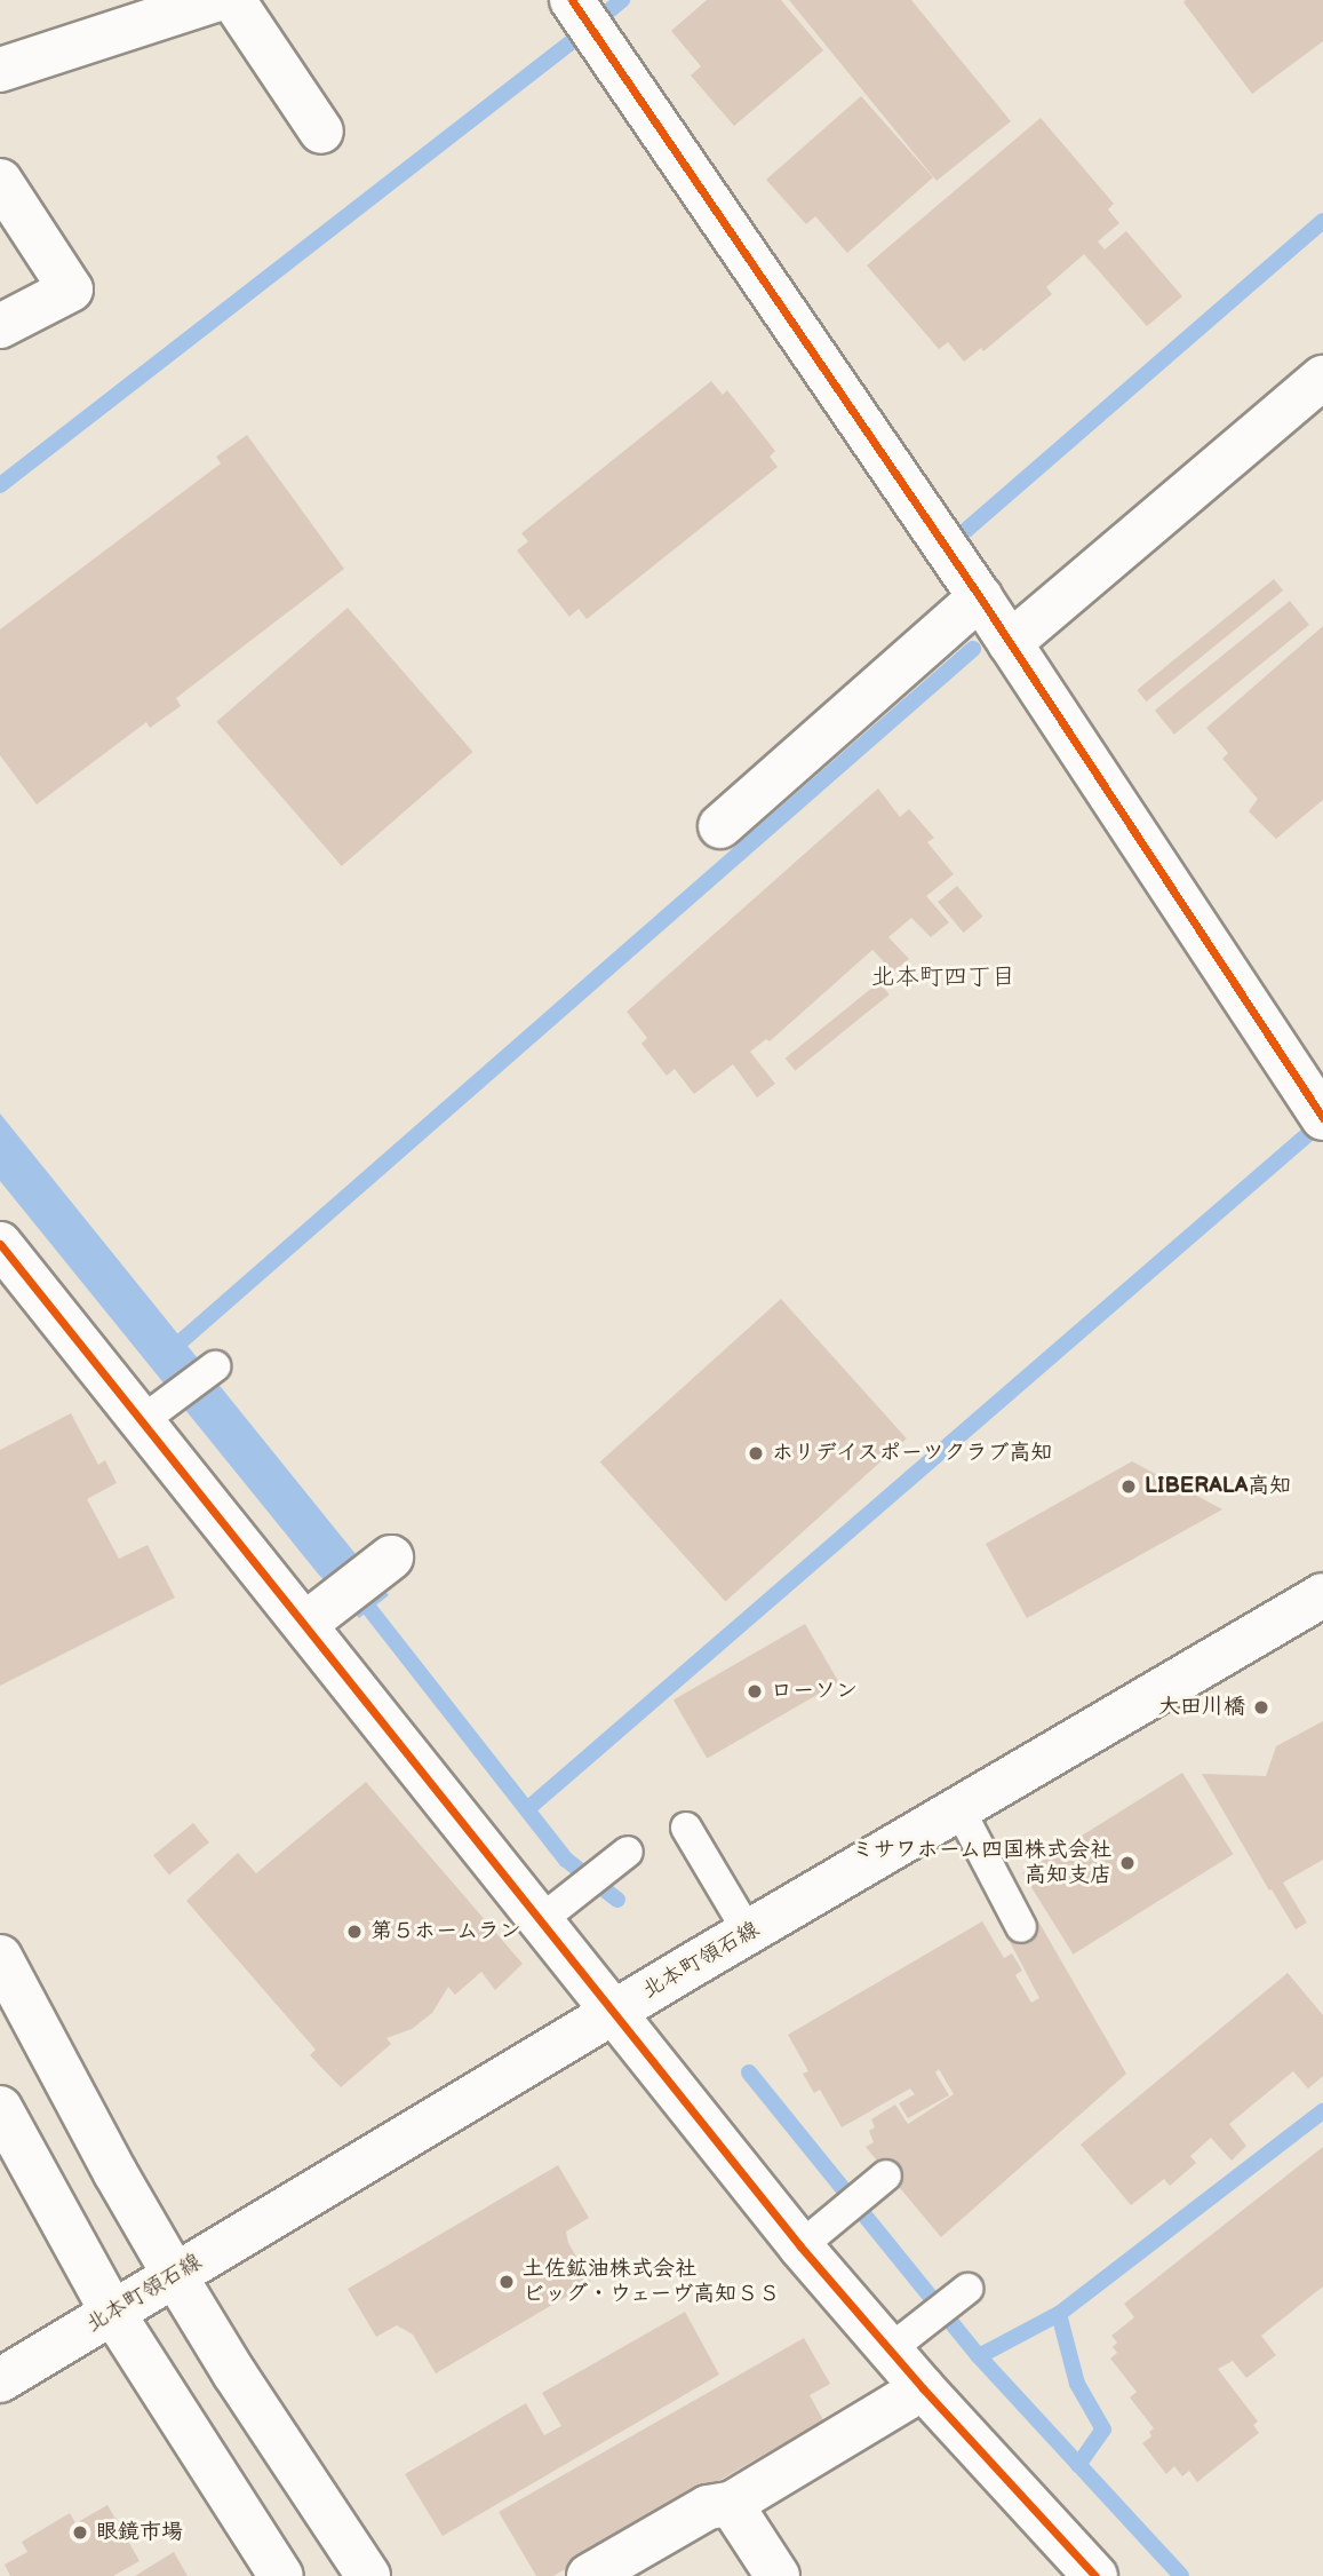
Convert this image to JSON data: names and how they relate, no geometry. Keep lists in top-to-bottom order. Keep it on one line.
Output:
{"streets":{"street":["北本町領石線"]},"districts":["北本町四丁目"],"places":["ホリデイスポーツクラブ高知","LIBERALA高知","ローソン","大田川橋","ミサワホーム四国株式会社 高知支店","第５ホームラン","土佐鉱油株式会社 ビッグ・ウェーヴ高知ＳＳ","眼鏡市場"]}
